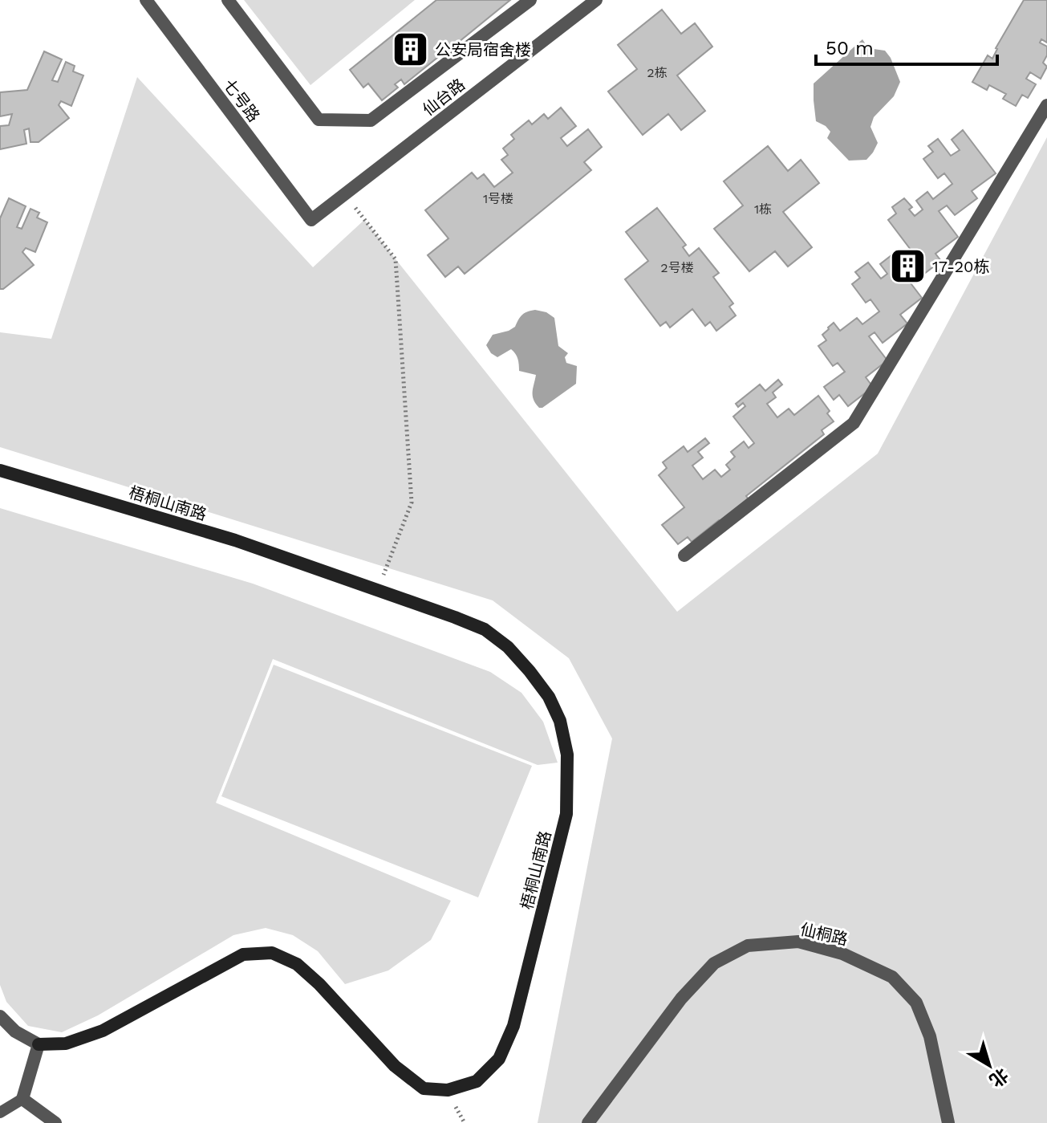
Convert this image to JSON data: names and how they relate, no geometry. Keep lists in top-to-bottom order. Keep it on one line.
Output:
{"streets":{"street":["仙台路","七号路","梧桐山南路","仙桐路"]},"crossings":[["仙台路","七号路"]],"places":{"building":["公安局宿舍楼","17-20栋"]},"house_numbers":["2栋","1号楼","1栋","2号楼"],"scale_bar":"50 m","north":"bottom right"}
